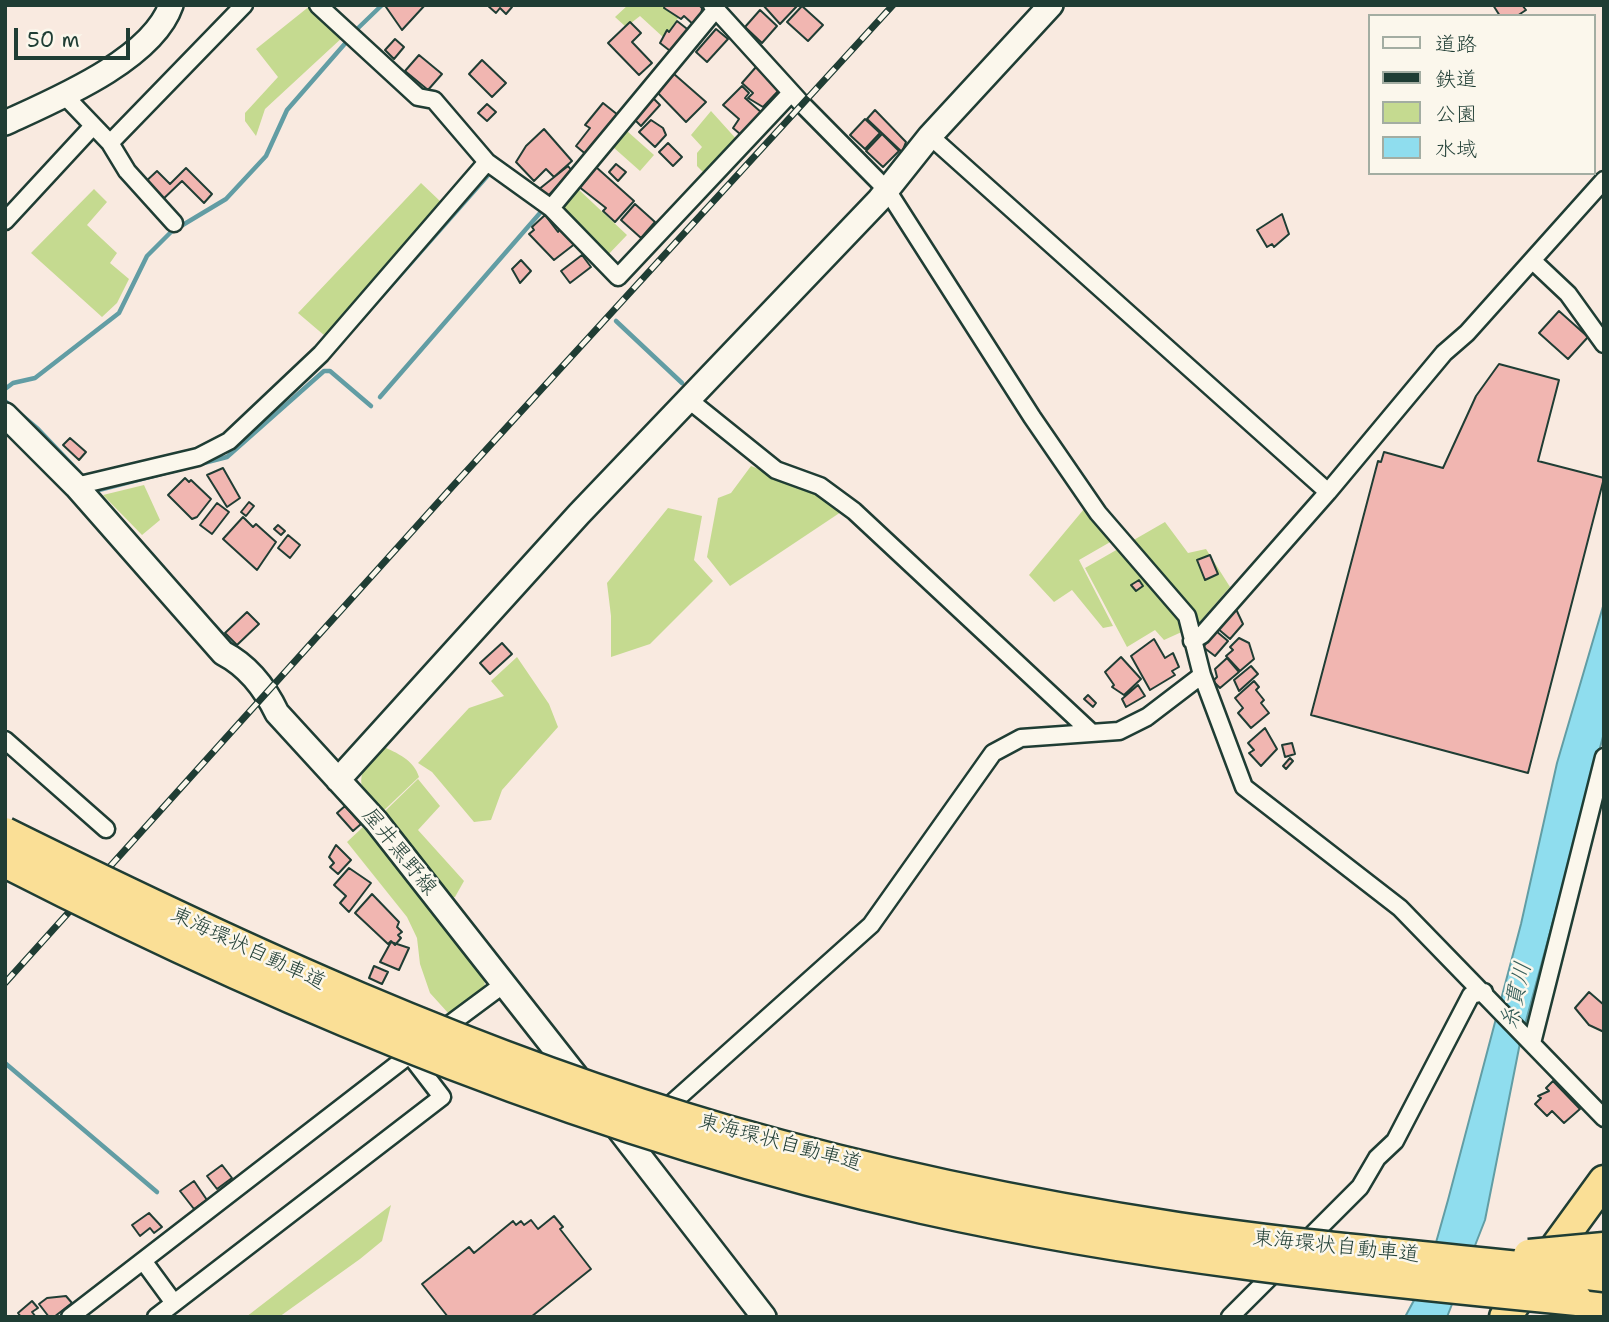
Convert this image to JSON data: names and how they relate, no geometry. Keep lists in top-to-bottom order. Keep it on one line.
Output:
{"streets":{"highway":["東海環状自動車道"],"main road":["屋井黒野線"]},"water":["糸貫川"],"legend":["道路","鉄道","公園","水域"],"scale_bar":"50 m"}
